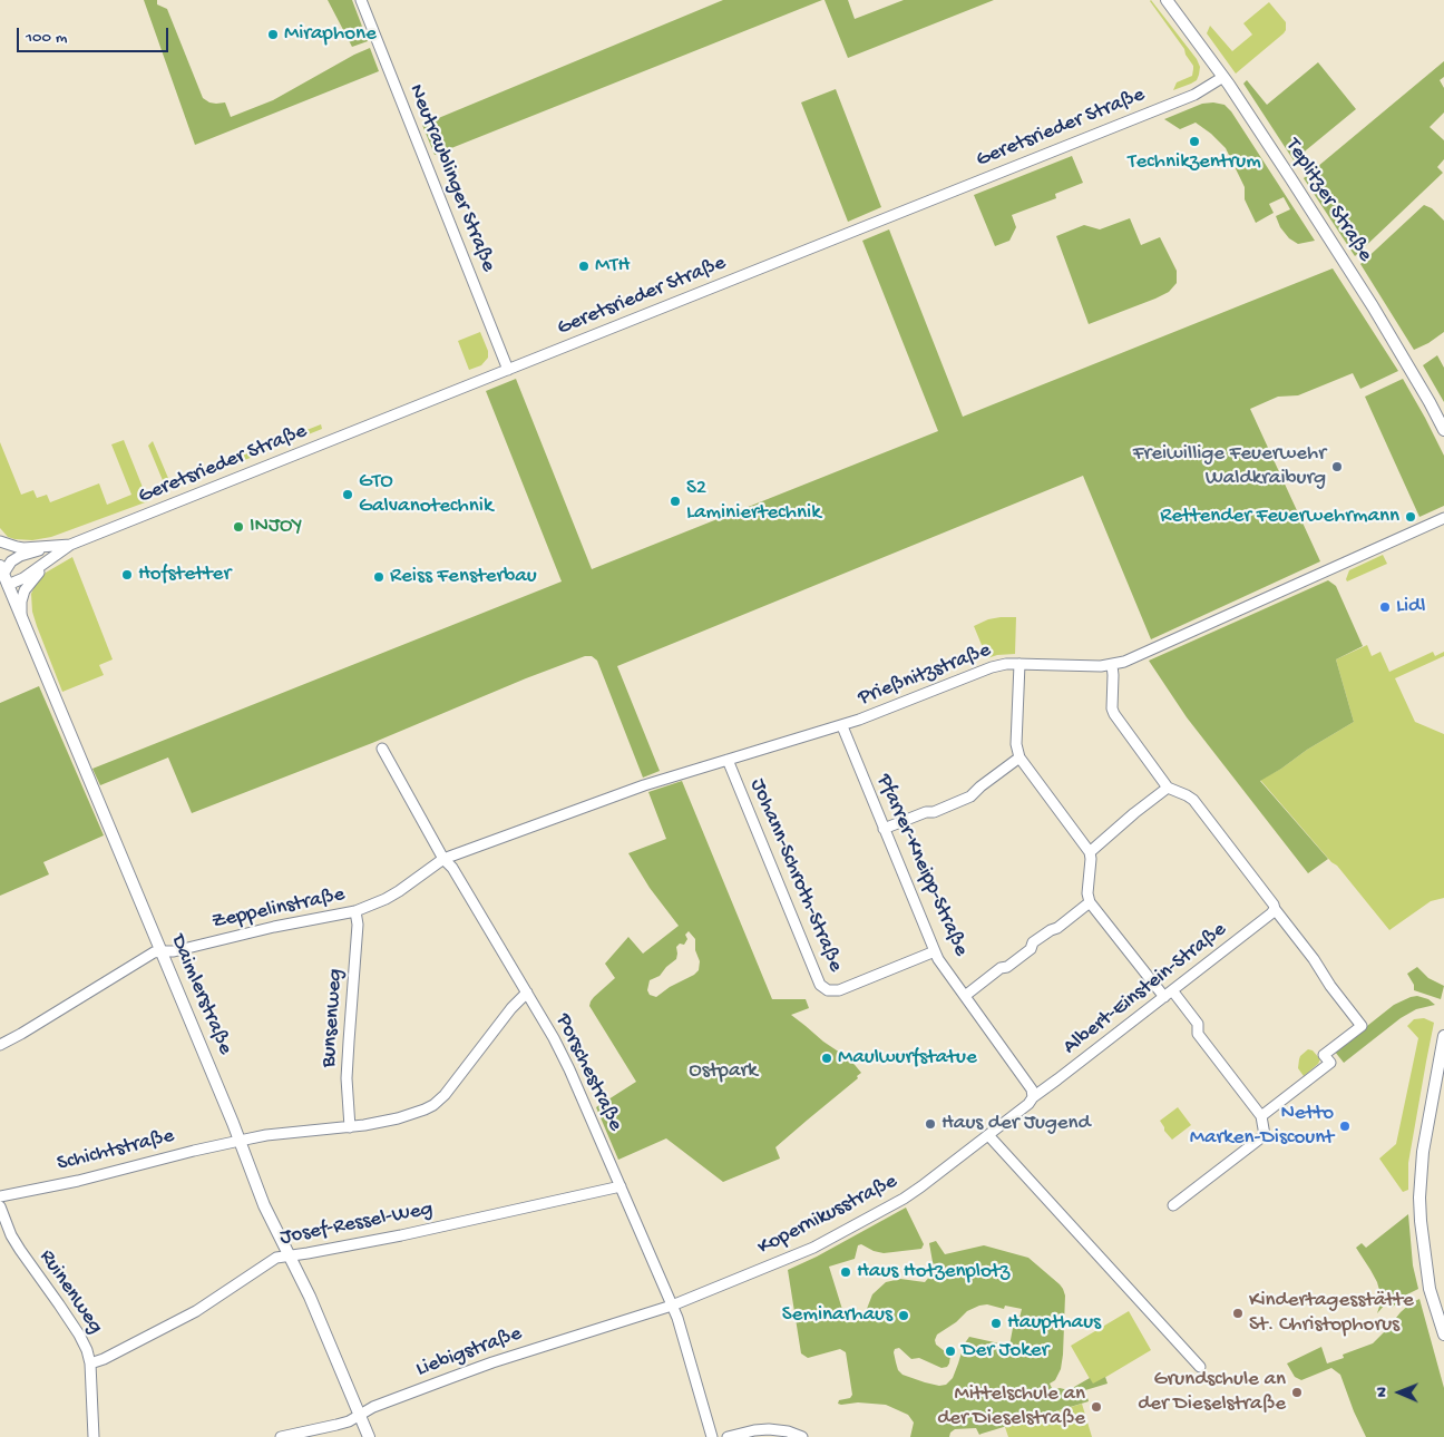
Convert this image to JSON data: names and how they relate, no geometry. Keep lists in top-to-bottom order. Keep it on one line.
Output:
{"streets":{"street":["Geretsrieder Straße","Neutraublinger Straße","Teplitzer Straße","Prießnitzstraße","Pfarrer-Kneipp-Straße","Johann-Schroth-Straße","Zeppelinstraße","Albert-Einstein-Straße","Daimlerstraße","Bunsenweg","Porschestraße","Schichtstraße","Kopernikusstraße","Josef-Ressel-Weg","Ruinenweg","Liebigstraße"]},"crossings":[["Geretsrieder Straße","Neutraublinger Straße"],["Geretsrieder Straße","Teplitzer Straße"],["Geretsrieder Straße","Daimlerstraße"],["Prießnitzstraße","Pfarrer-Kneipp-Straße"],["Prießnitzstraße","Johann-Schroth-Straße"],["Prießnitzstraße","Zeppelinstraße"],["Prießnitzstraße","Porschestraße"],["Pfarrer-Kneipp-Straße","Johann-Schroth-Straße"],["Pfarrer-Kneipp-Straße","Albert-Einstein-Straße"],["Pfarrer-Kneipp-Straße","Kopernikusstraße"],["Zeppelinstraße","Daimlerstraße"],["Zeppelinstraße","Bunsenweg"],["Zeppelinstraße","Porschestraße"],["Albert-Einstein-Straße","Kopernikusstraße"],["Daimlerstraße","Schichtstraße"],["Daimlerstraße","Josef-Ressel-Weg"],["Daimlerstraße","Liebigstraße"],["Bunsenweg","Schichtstraße"],["Porschestraße","Schichtstraße"],["Porschestraße","Kopernikusstraße"],["Porschestraße","Josef-Ressel-Weg"],["Porschestraße","Liebigstraße"],["Kopernikusstraße","Liebigstraße"],["Josef-Ressel-Weg","Ruinenweg"]],"parks":["Ostpark"],"places":["Miraphone","Technikzentrum","MTH","Freiwillige Feuerwehr Waldkraiburg","GTO Galvanotechnik","S2 Laminiertechnik","Rettender Feuerwehrmann","INJOY","Hofstetter","Reiss Fensterbau","Lidl","Maulwurfstatue","Haus der Jugend","Netto Marken-Discount","Haus Hotzenplotz","Kindertagesstätte St. Christophorus","Seminarhaus","Haupthaus","Der Joker","Grundschule an der Dieselstraße","Mittelschule an der Dieselstraße"],"scale_bar":"100 m","north":"left"}
